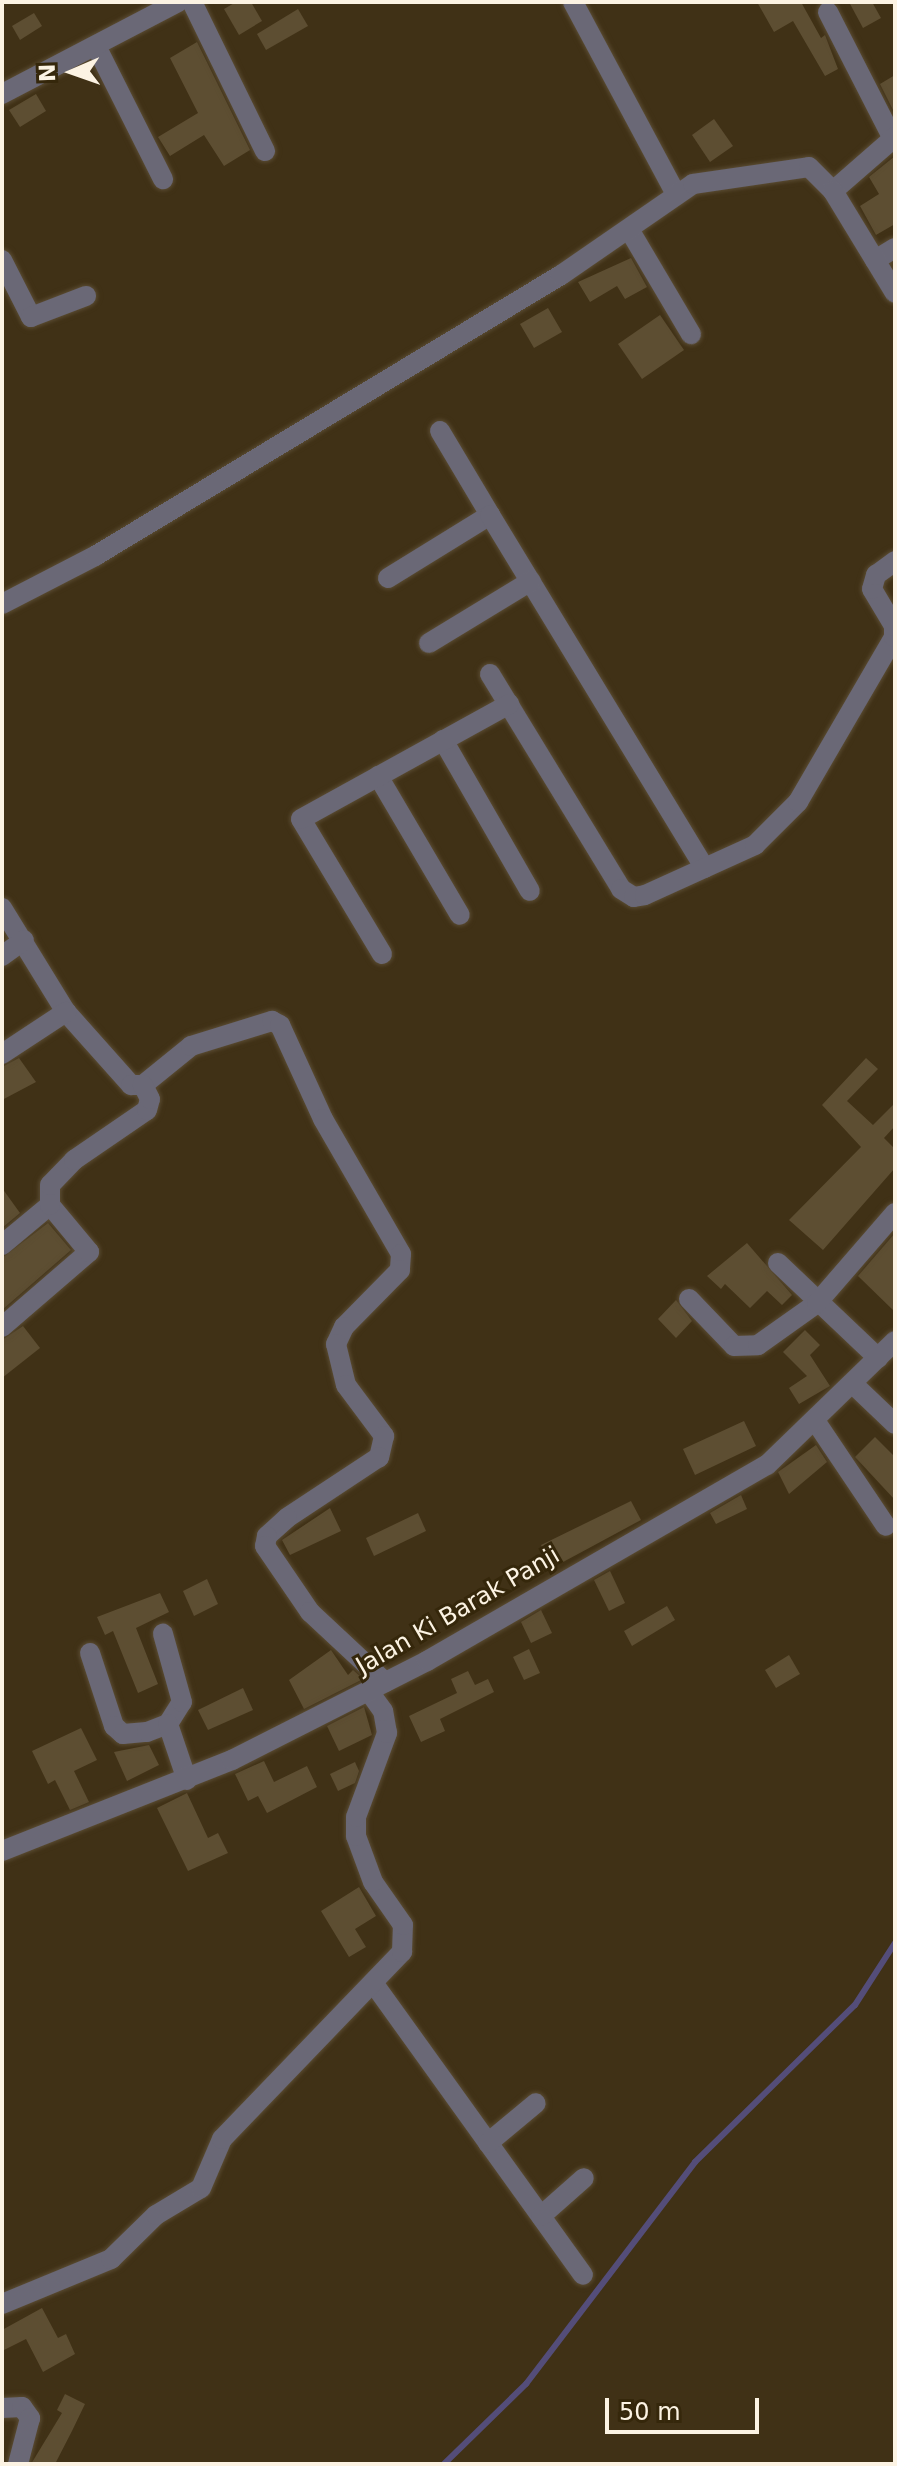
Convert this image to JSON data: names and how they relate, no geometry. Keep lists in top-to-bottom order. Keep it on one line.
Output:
{"streets":{"street":["Jalan Ki Barak Panji"]},"scale_bar":"50 m","north":"left"}
